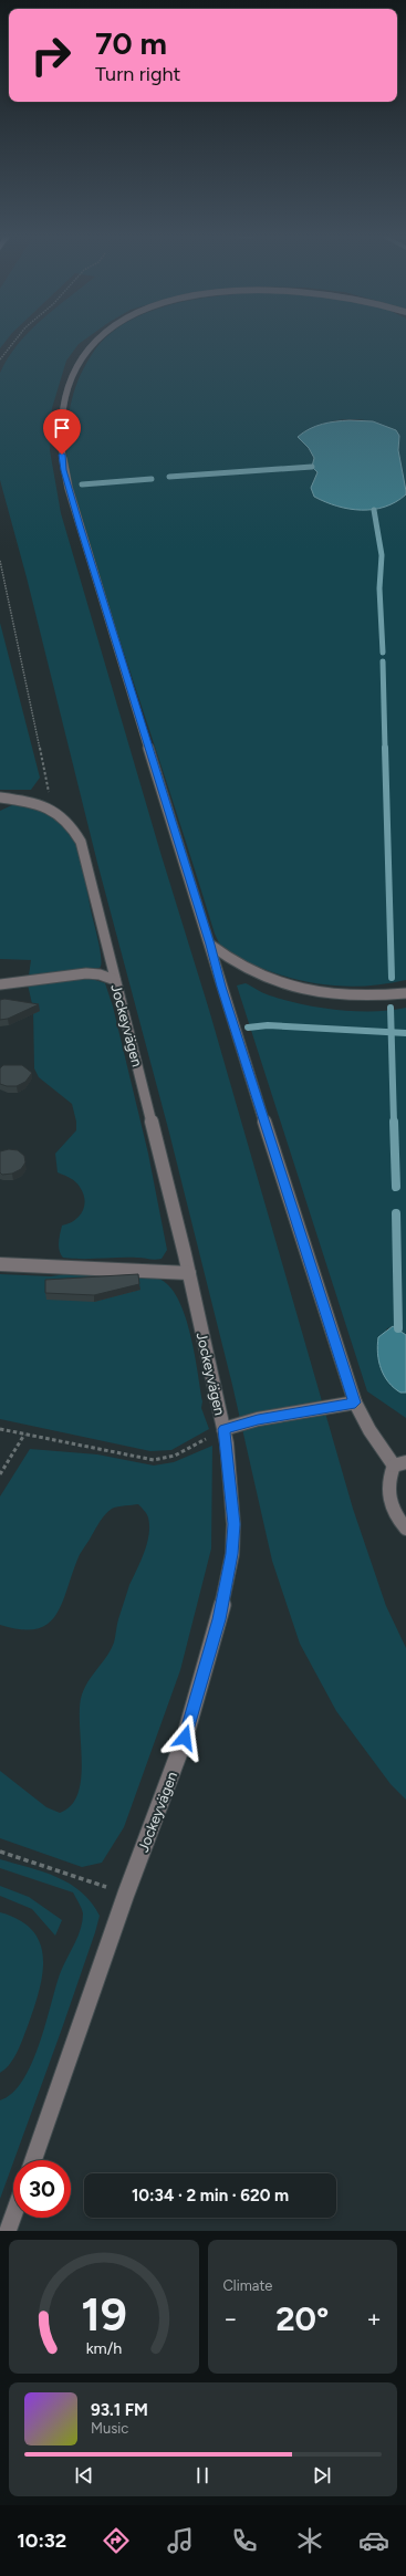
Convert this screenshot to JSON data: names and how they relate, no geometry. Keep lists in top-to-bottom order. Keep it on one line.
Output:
{"streets":{"street":["Jockeyvägen"]},"page":{"turn":["70 m","Turn right"],"limit":"30","trip":"10:34 · 2 min · 620 m","tile":"Climate","heat":["−","20°","+"],"song":["93.1 FM","Music"],"tabs":"10:32","gauge":["19","km/h"]}}
